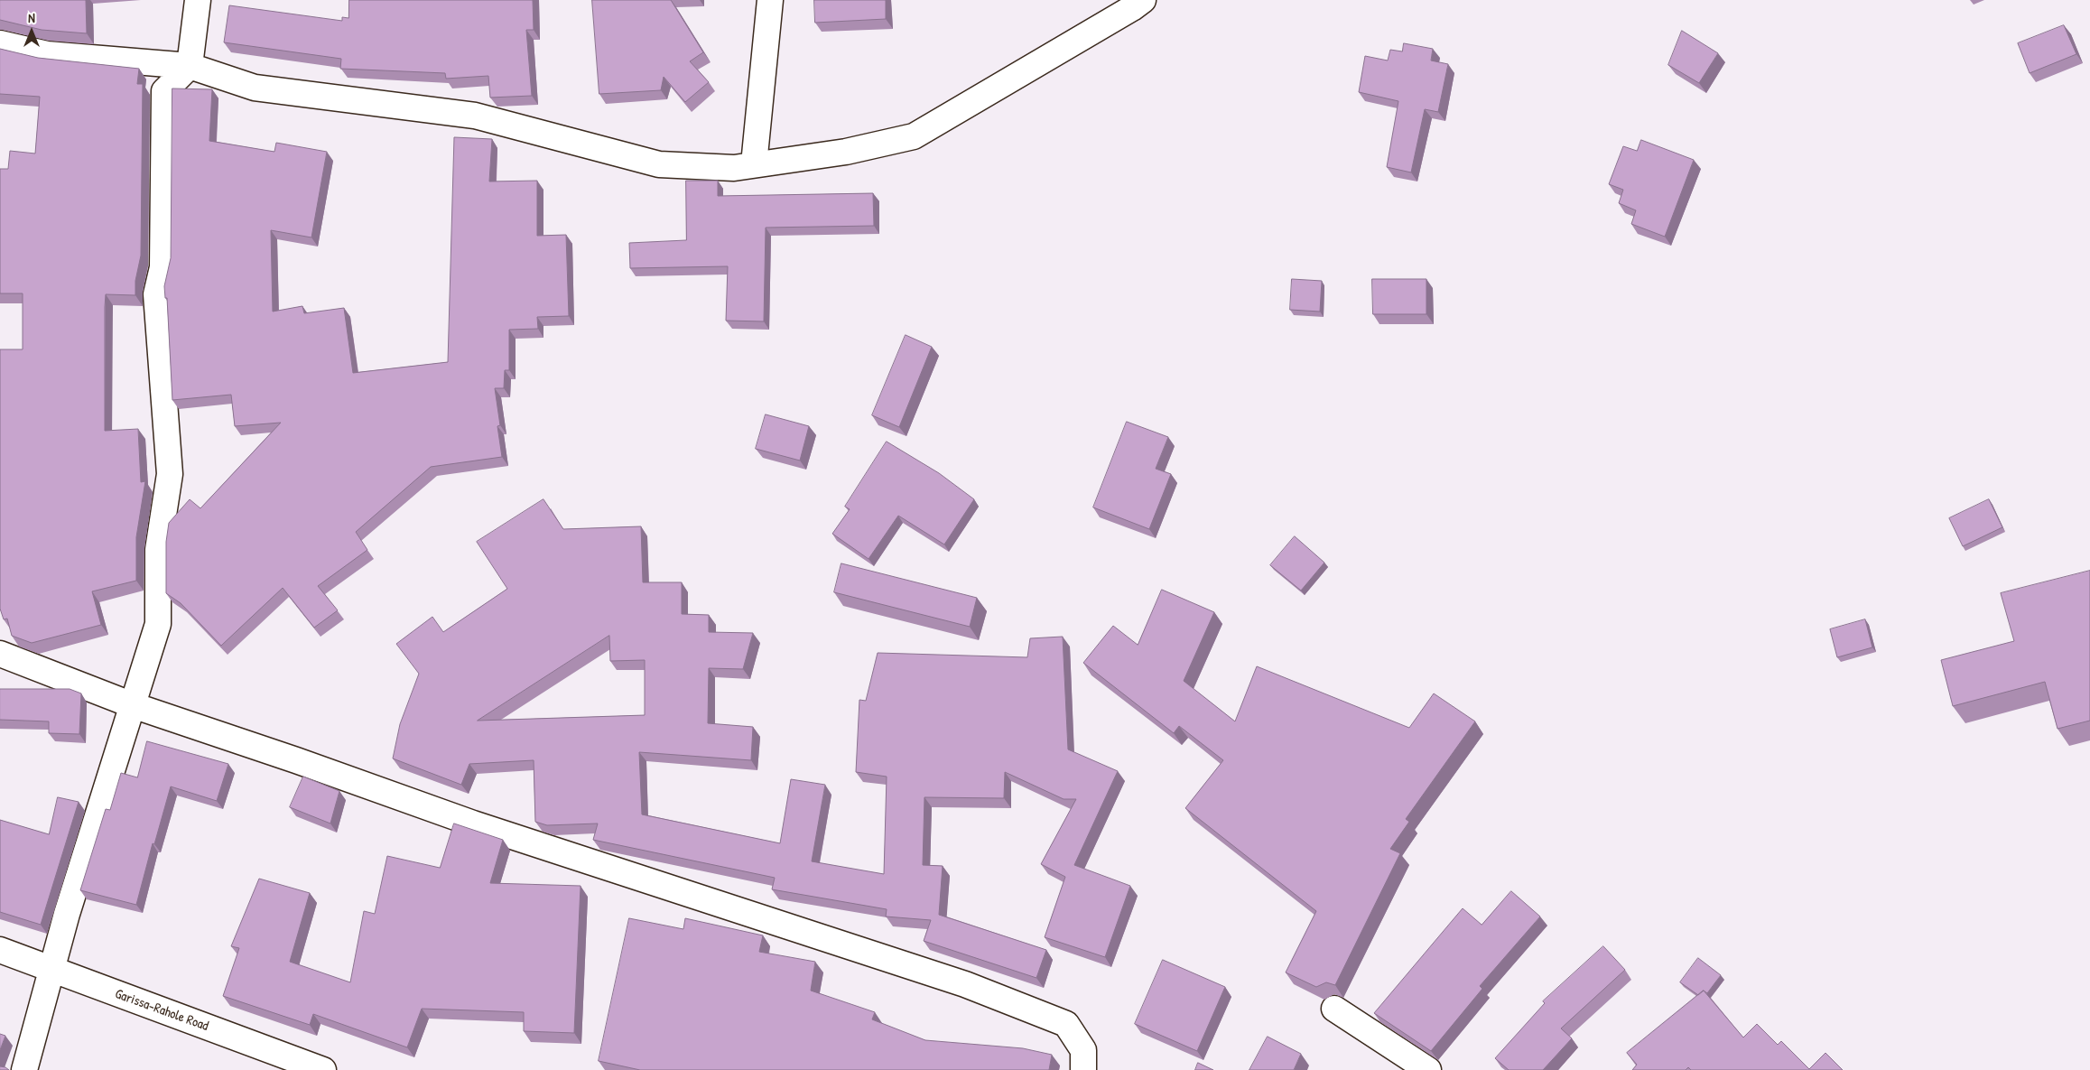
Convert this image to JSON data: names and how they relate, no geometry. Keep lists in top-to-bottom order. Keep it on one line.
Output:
{"streets":{"street":["Garissa-Rahole Road"]},"north":"top"}
